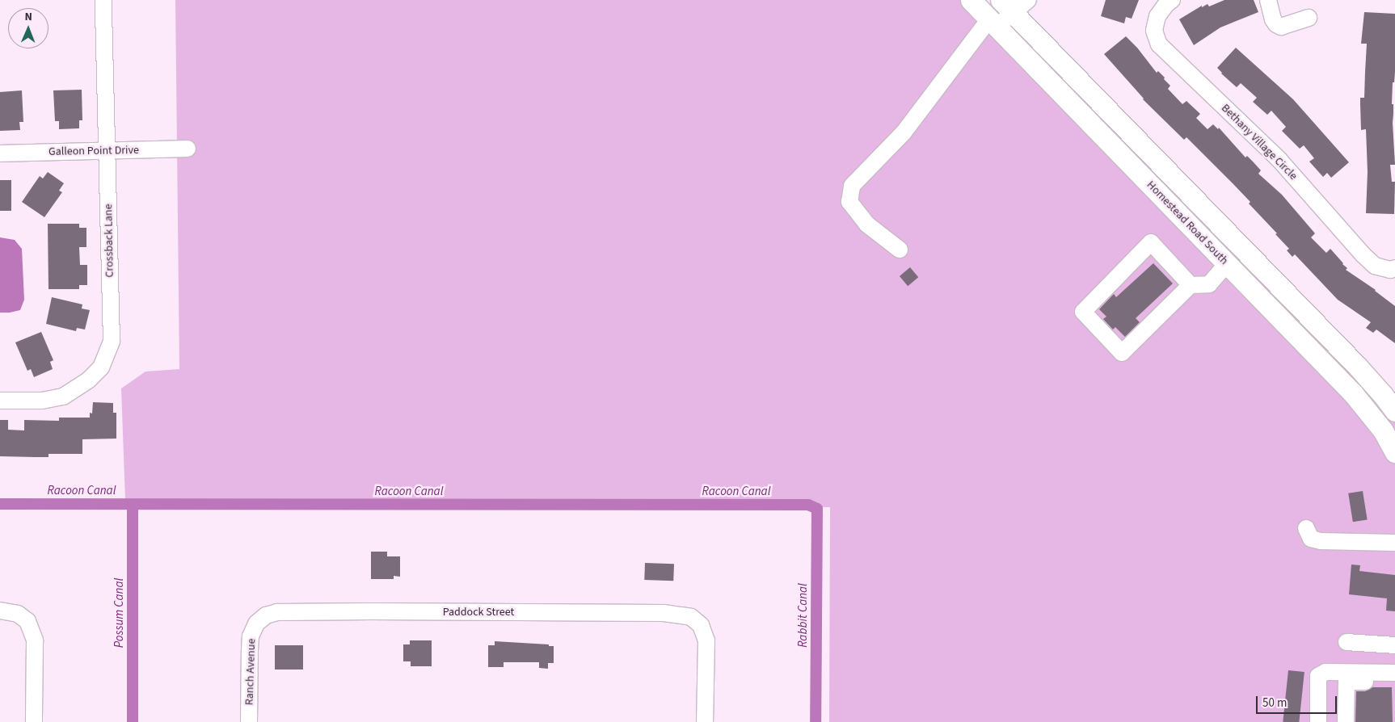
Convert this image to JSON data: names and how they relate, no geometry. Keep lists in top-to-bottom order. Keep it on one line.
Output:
{"streets":{"main road":["Homestead Road South"],"street":["Bethany Village Circle","Galleon Point Drive","Crossback Lane","Paddock Street","Ranch Avenue"]},"crossings":[["Galleon Point Drive","Crossback Lane"],["Paddock Street","Ranch Avenue"]],"water":["Racoon Canal","Possum Canal","Rabbit Canal"],"scale_bar":"50 m","north":"top"}
